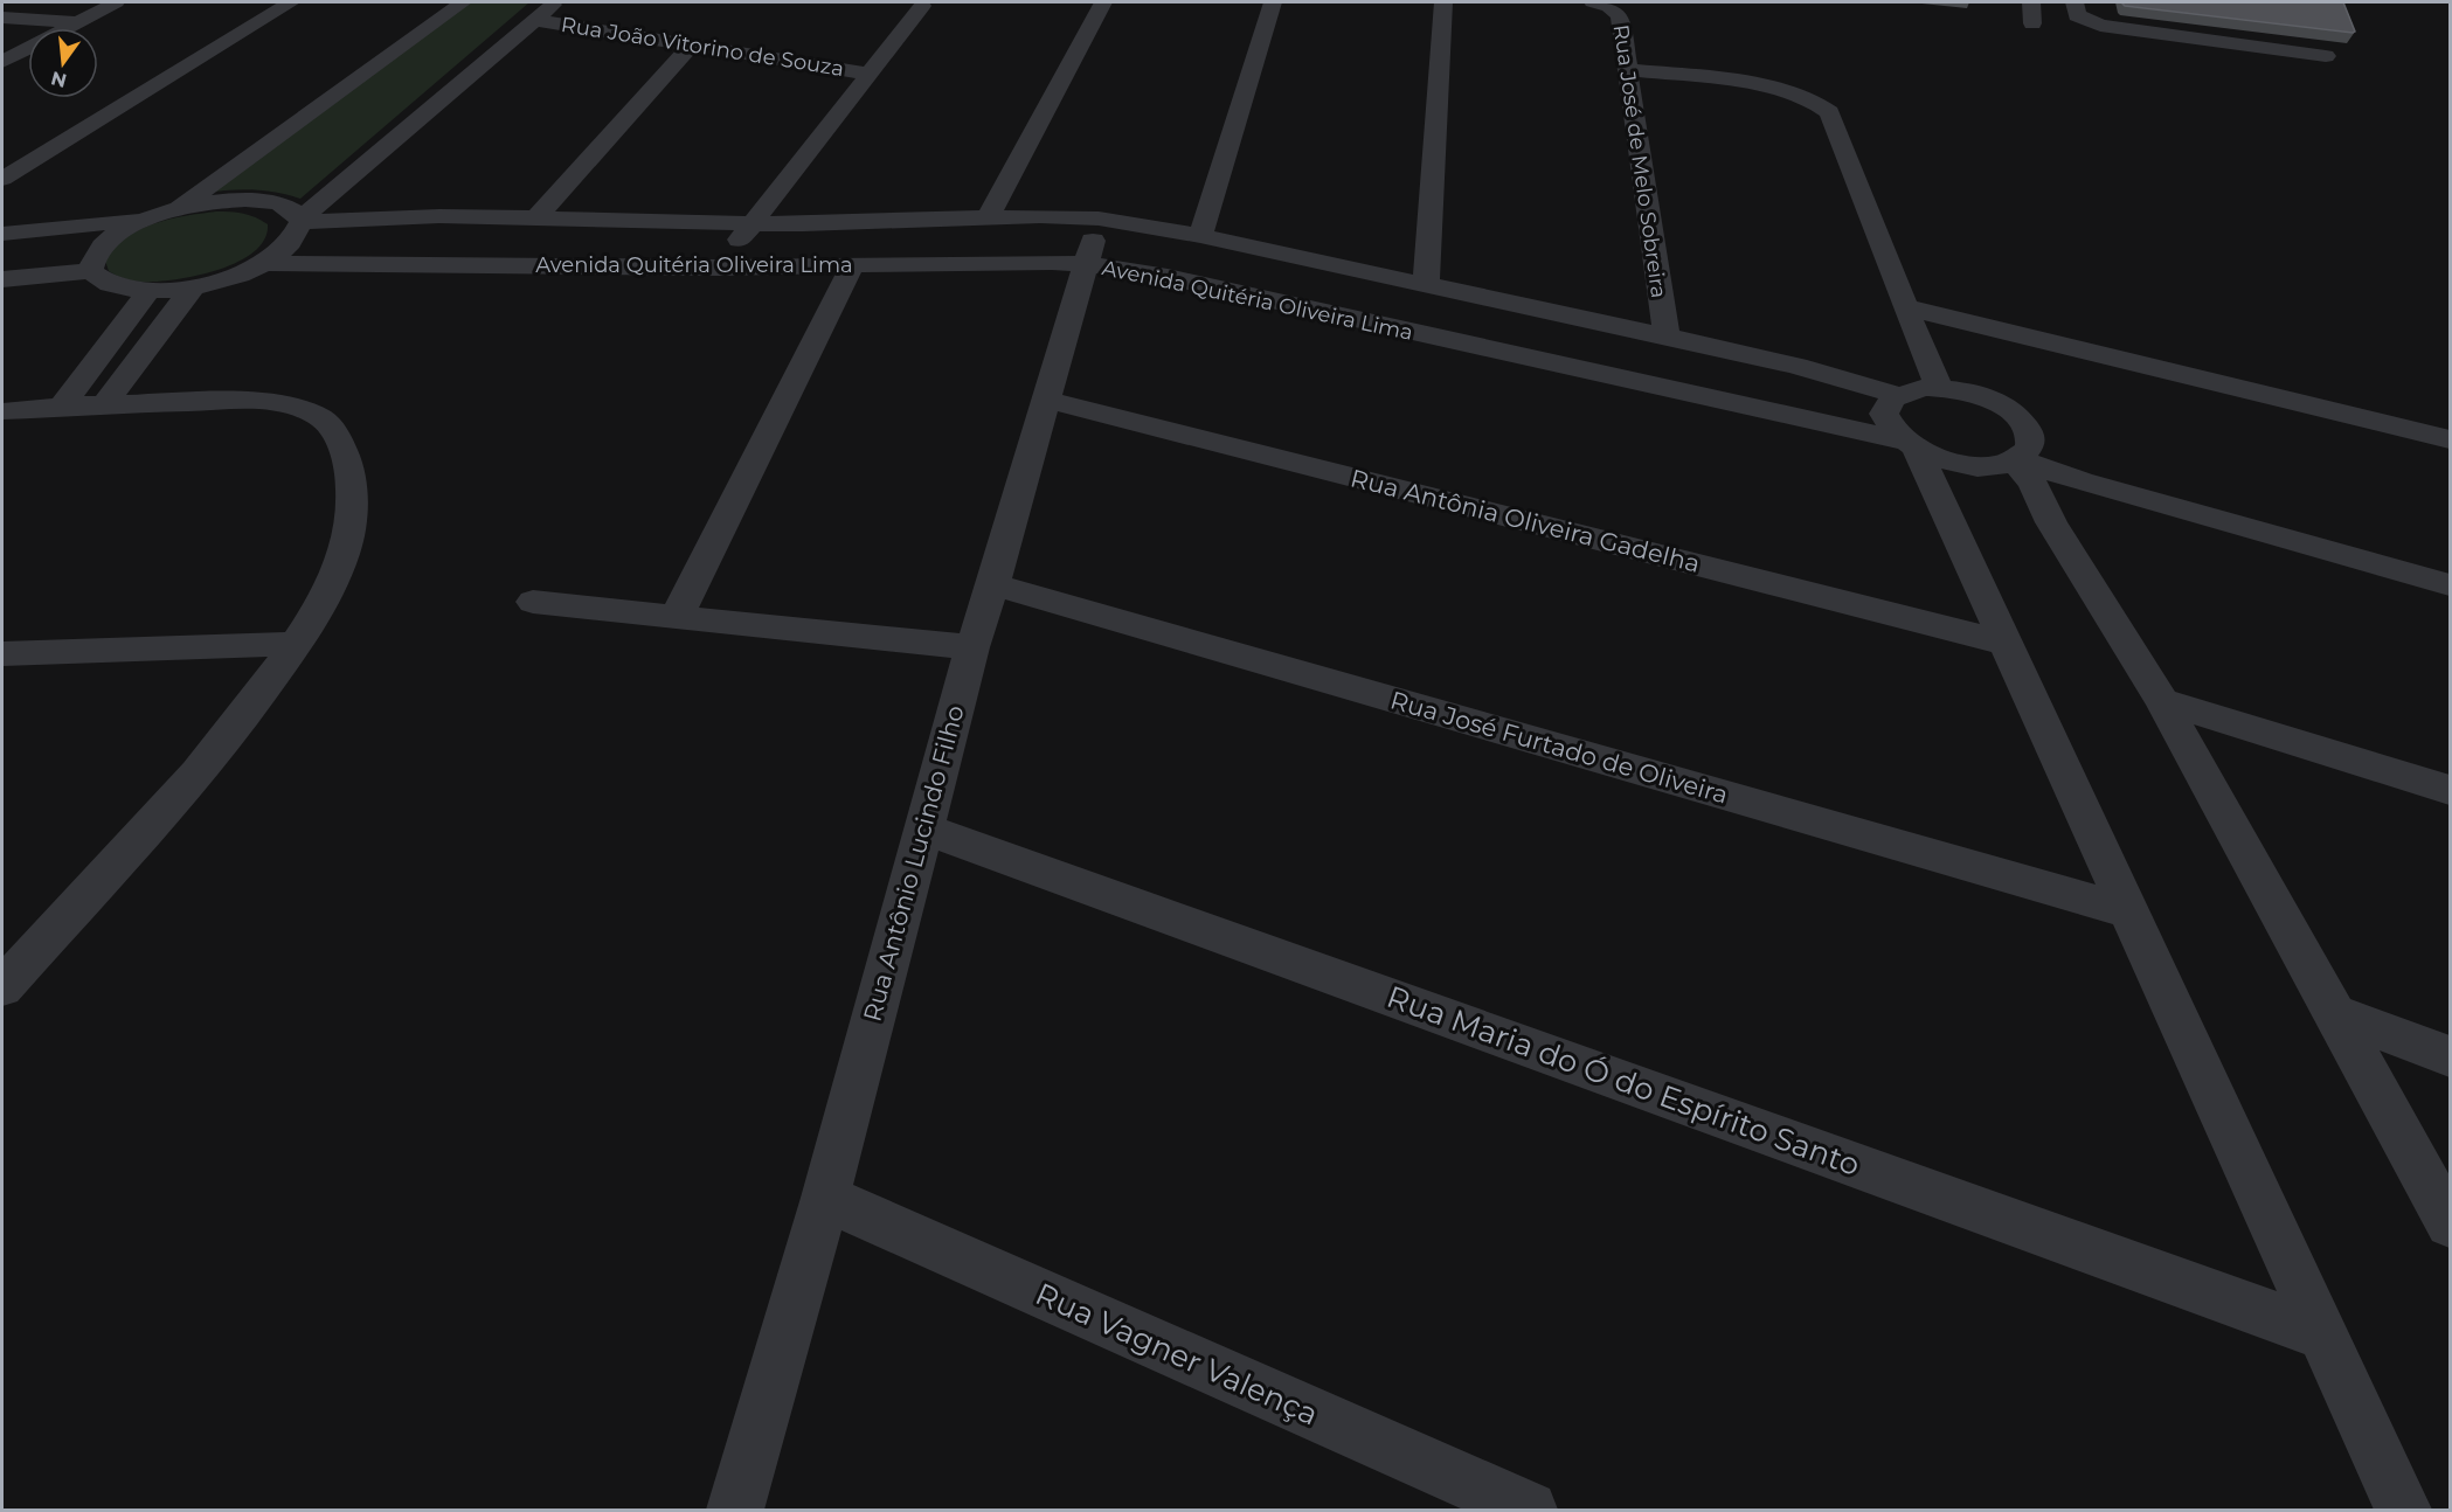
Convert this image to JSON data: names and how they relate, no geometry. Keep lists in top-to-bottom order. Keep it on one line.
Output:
{"streets":{"street":["Rua João Vitorino de Souza","Rua José de Melo Sobreira","Avenida Quitéria Oliveira Lima","Rua Antônia Oliveira Gadelha","Rua José Furtado de Oliveira","Rua Antônio Lucindo Filho","Rua Maria do Ó do Espírito Santo","Rua Vagner Valença"]},"crossings":[["Rua José de Melo Sobreira","Avenida Quitéria Oliveira Lima"],["Avenida Quitéria Oliveira Lima","Rua Antônio Lucindo Filho"],["Rua Antônia Oliveira Gadelha","Rua Antônio Lucindo Filho"],["Rua José Furtado de Oliveira","Rua Antônio Lucindo Filho"],["Rua Antônio Lucindo Filho","Rua Maria do Ó do Espírito Santo"],["Rua Antônio Lucindo Filho","Rua Vagner Valença"]],"north":"bottom"}
